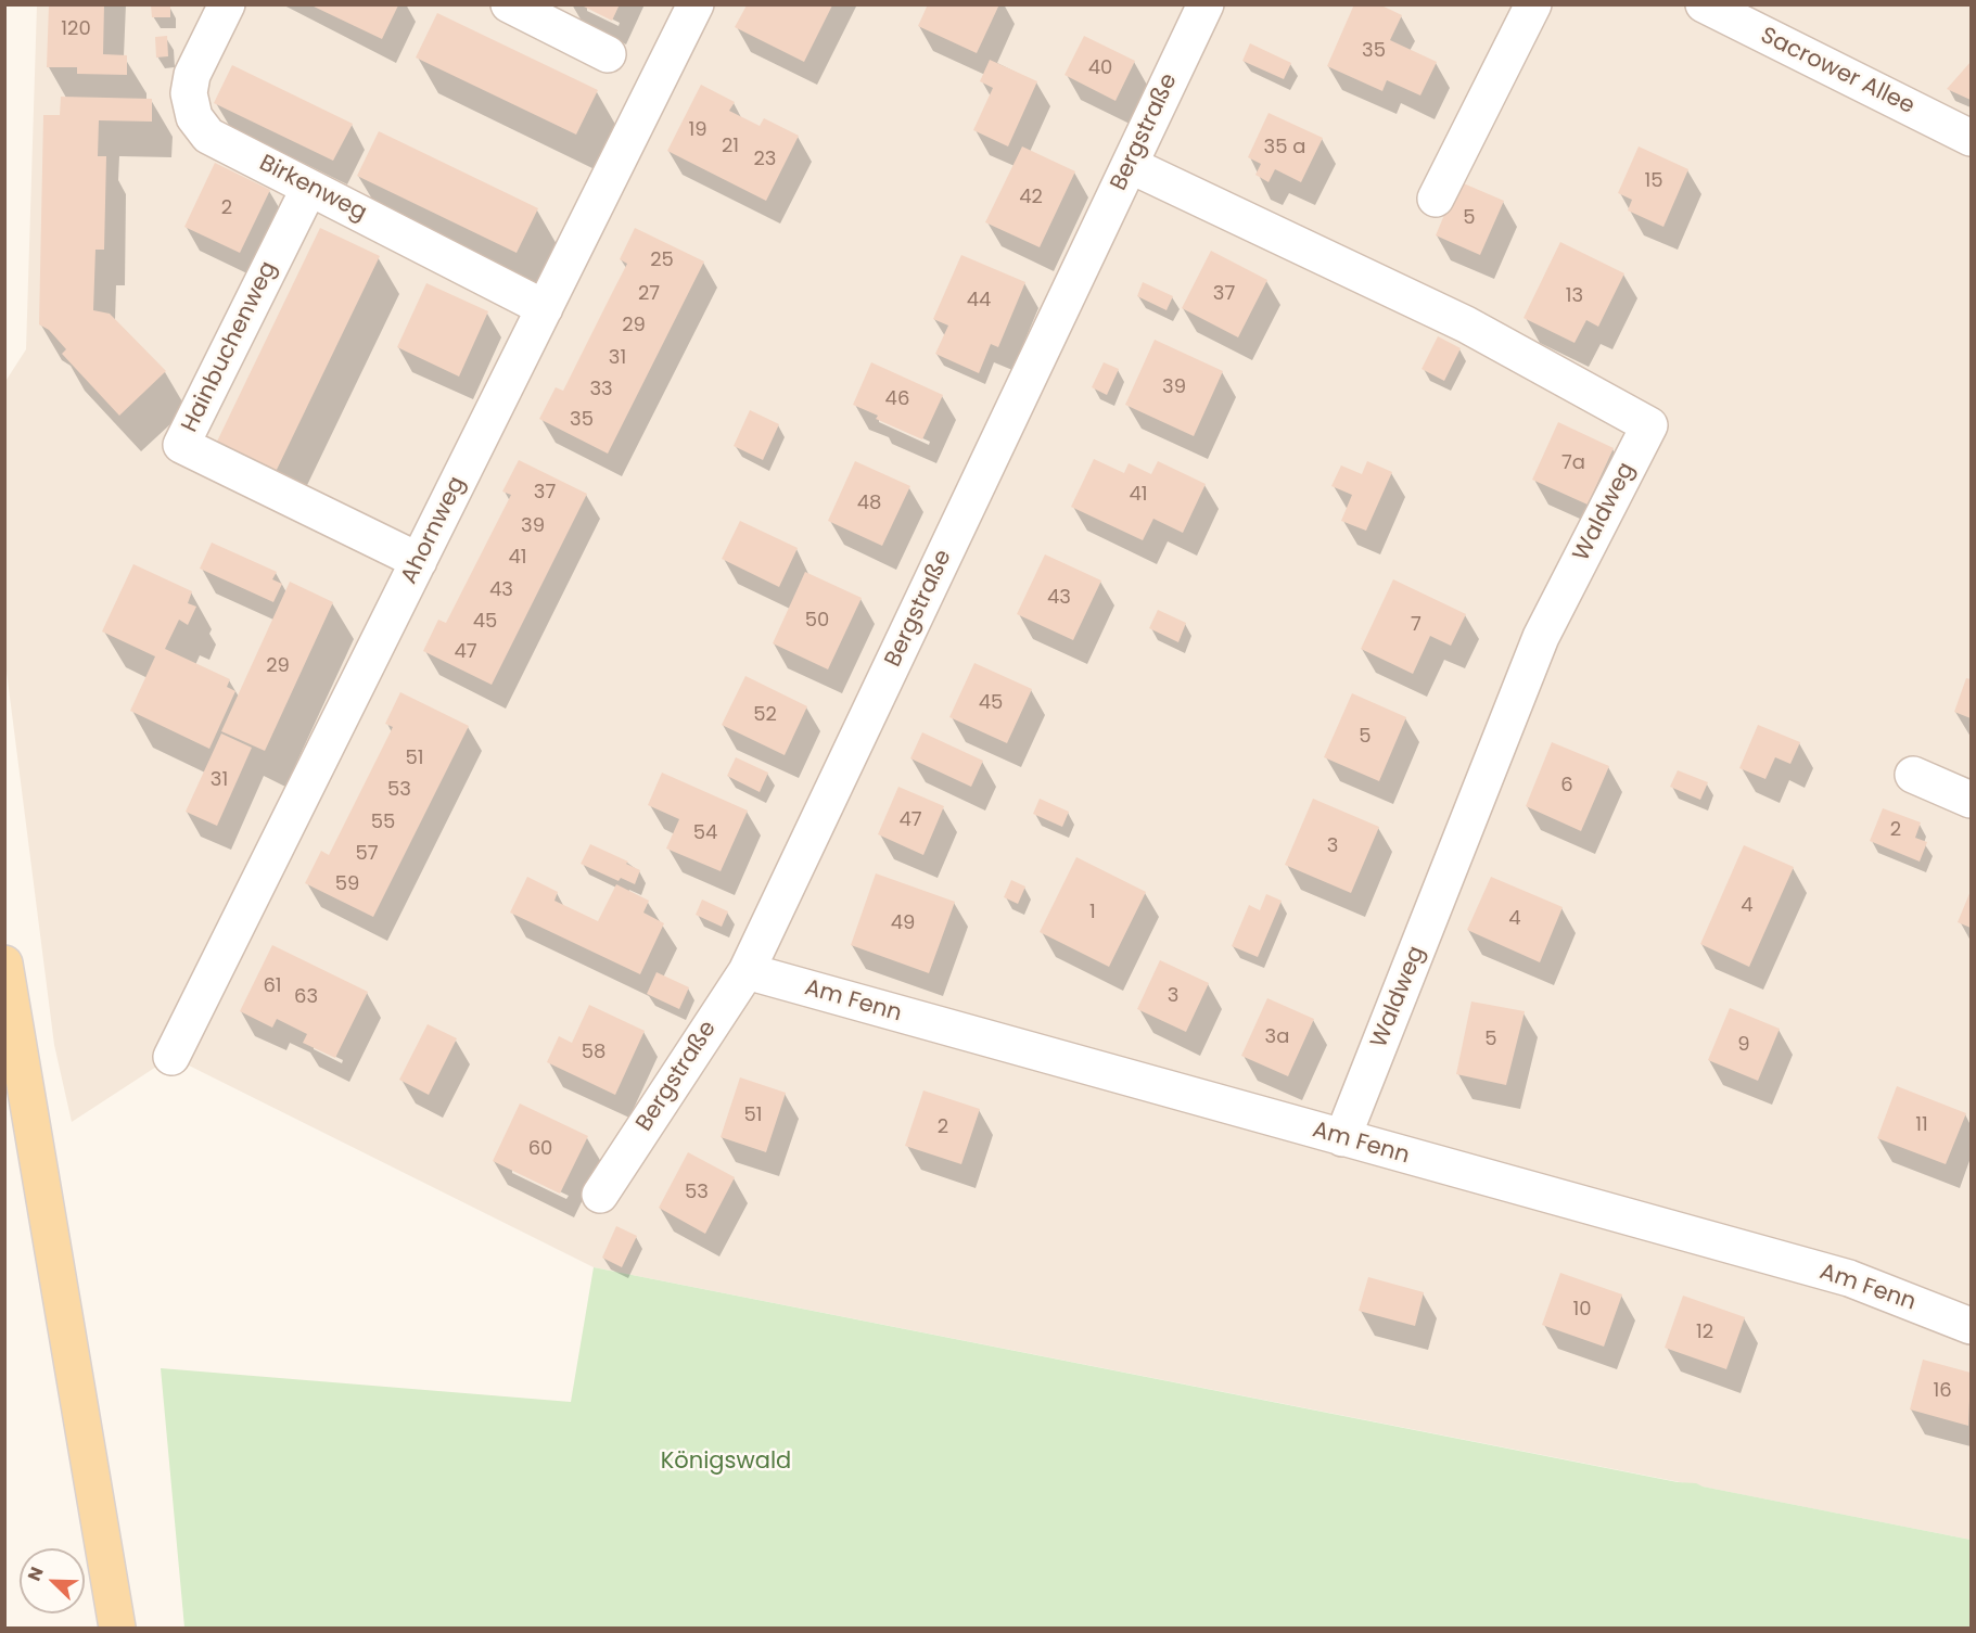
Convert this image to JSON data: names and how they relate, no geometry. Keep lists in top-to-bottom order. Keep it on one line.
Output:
{"streets":{"street":["Sacrower Allee","Bergstraße","Birkenweg","Hainbuchenweg","Waldweg","Ahornweg","Am Fenn"]},"crossings":[["Bergstraße","Waldweg"],["Bergstraße","Am Fenn"],["Birkenweg","Hainbuchenweg"],["Birkenweg","Ahornweg"],["Hainbuchenweg","Ahornweg"],["Waldweg","Am Fenn"]],"parks":["Königswald"],"house_numbers":["120","35","40","19","21","35 a","23","15","42","2","5","25","27","37","13","44","29","31","39","33","46","35","7a","37","41","48","39","41","43","43","50","45","7","47","29","45","52","5","51","31","6","53","47","55","2","54","3","57","59","4","1","4","49","61","3","63","3a","5","9","58","51","11","2","60","53","10","12","16"],"north":"top left"}
